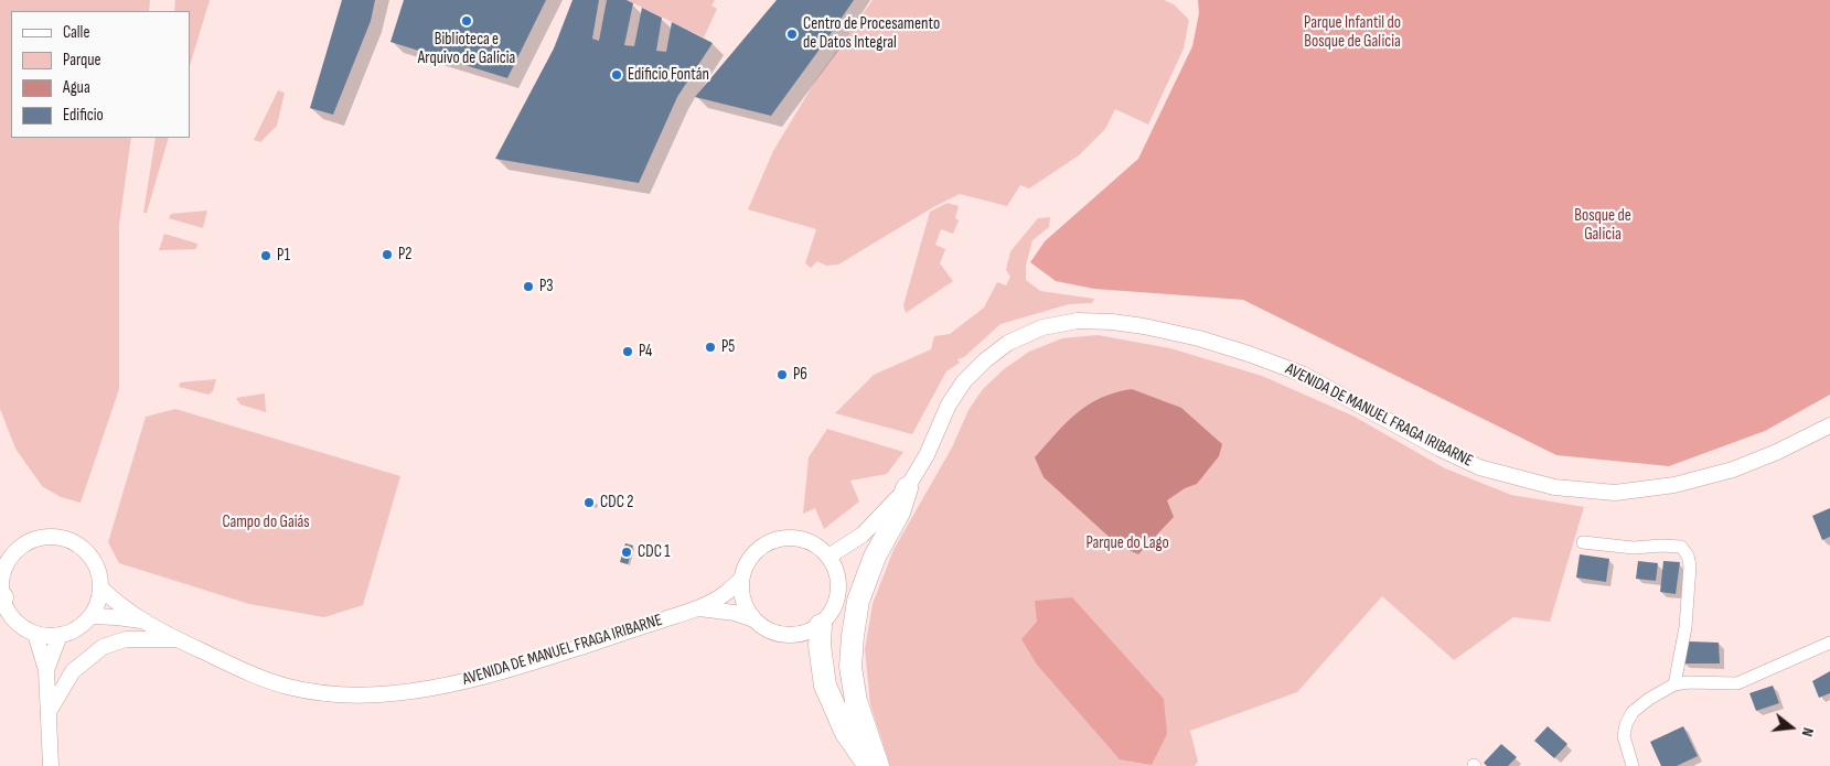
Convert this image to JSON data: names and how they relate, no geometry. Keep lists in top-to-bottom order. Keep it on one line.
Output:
{"streets":{"street":["AVENIDA DE MANUEL FRAGA IRIBARNE"]},"parks":["Parque Infantil do Bosque de Galicia","Bosque de Galicia","Campo do Gaiás","Parque do Lago"],"places":["Biblioteca e Arquivo de Galicia","Centro de Procesamento de Datos Integral","Edificio Fontán","P2","P1","P3","P5","P4","P6","CDC 2","CDC 1"],"legend":["Calle","Parque","Agua","Edificio"],"north":"right"}
